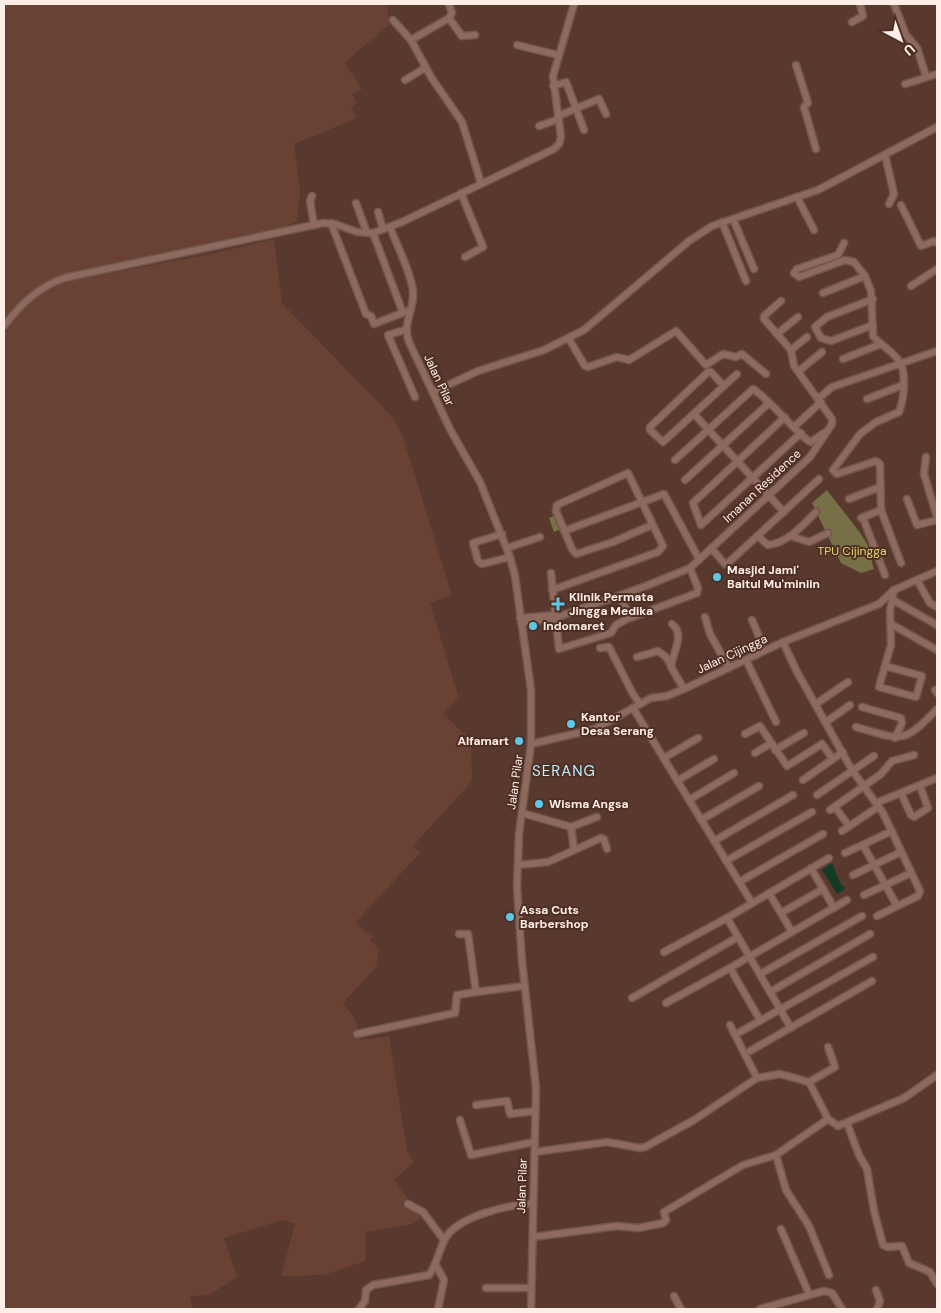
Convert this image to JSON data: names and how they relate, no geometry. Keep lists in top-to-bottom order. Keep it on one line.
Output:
{"streets":{"street":["Jalan Pilar","Imanan Residence","Jalan Cijingga"]},"crossings":[["Jalan Pilar","Imanan Residence"],["Jalan Pilar","Jalan Cijingga"]],"districts":["SERANG"],"parks":["TPU Cijingga"],"places":{"other":["Masjid Jami' Baitul Mu'miniin","Indomaret","Kantor Desa Serang","Alfamart","Wisma Angsa","Assa Cuts Barbershop"],"health":["Klinik Permata Jingga Medika"]},"north":"bottom right"}
